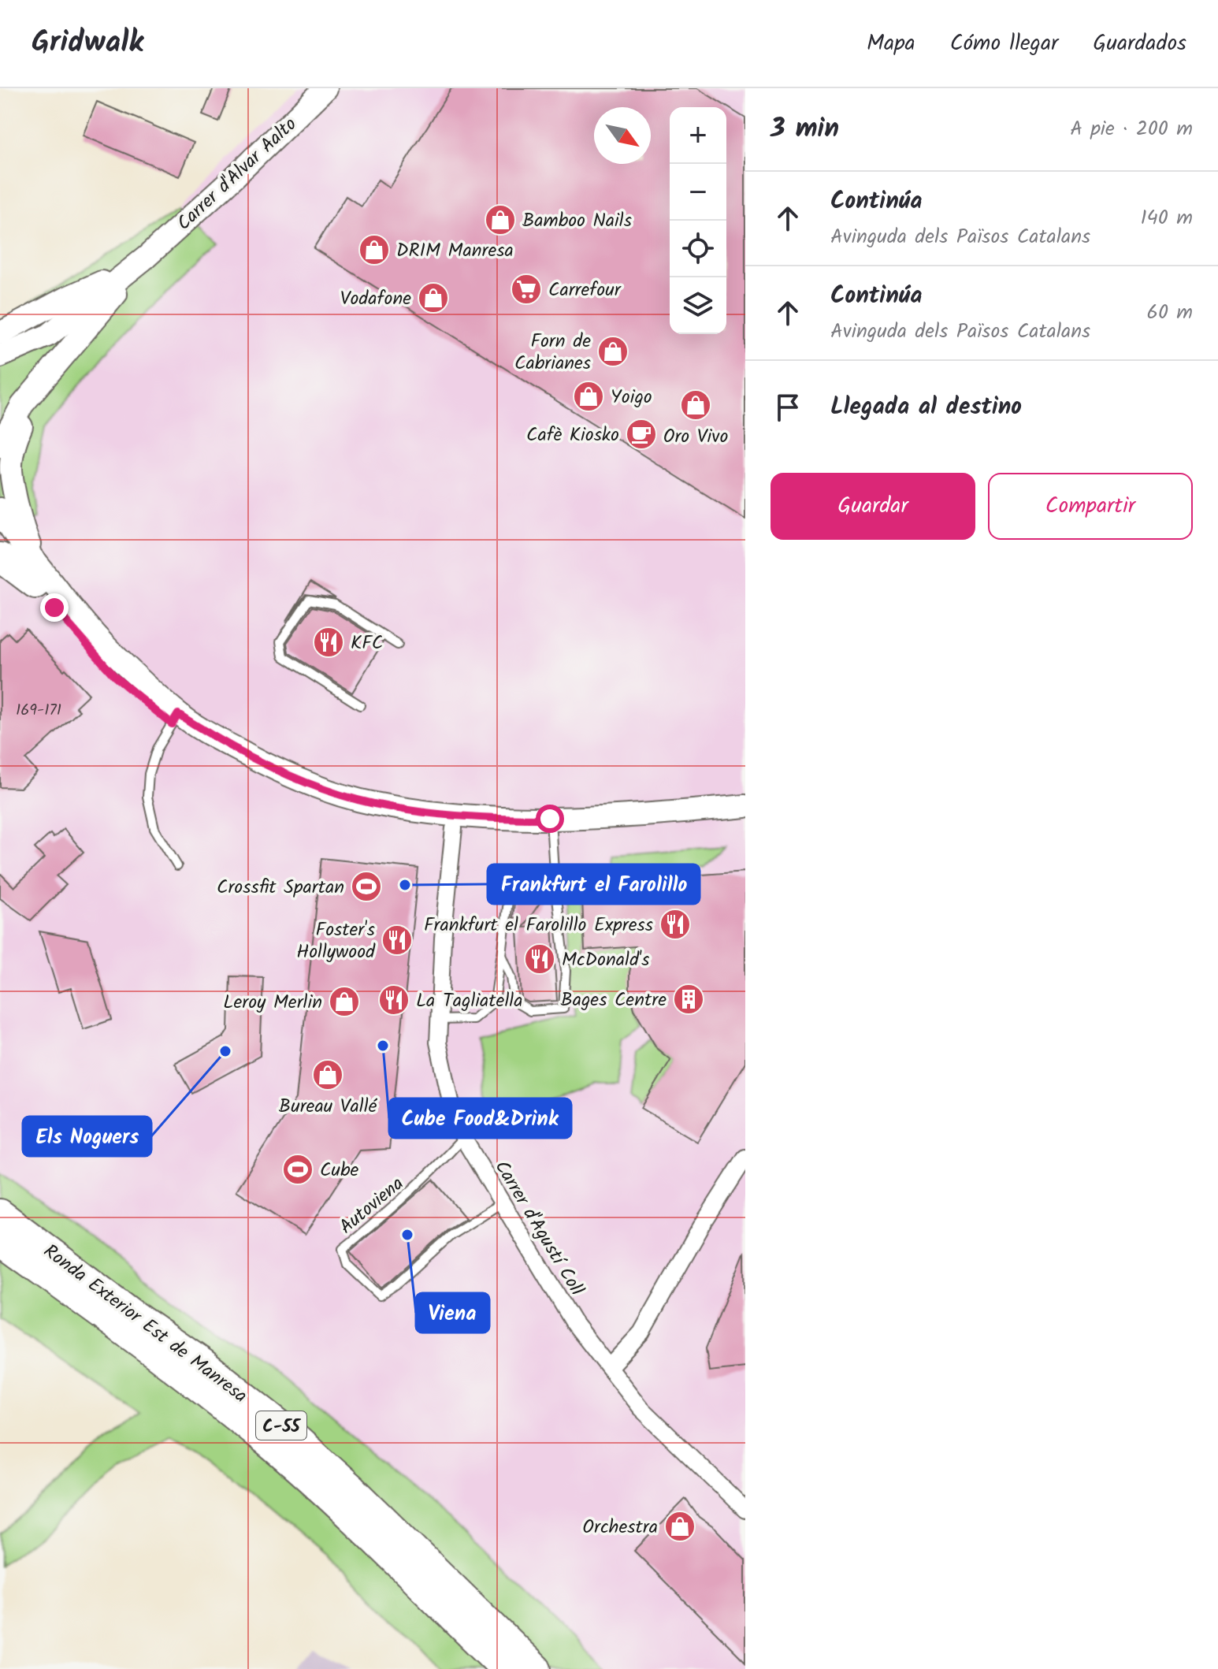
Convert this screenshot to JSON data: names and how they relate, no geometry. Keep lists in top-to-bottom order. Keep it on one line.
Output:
{"streets":{"highway":["Ronda Exterior Est de Manresa","C-55"],"street":["Carrer d'Alvar Aalto","Carrer d'Agustí Coll"],"lane":["Autoviena"]},"crossings":[["Autoviena","Carrer d'Agustí Coll"]],"places":{"shop":["Bamboo Nails","DRIM Manresa","Vodafone","Forn de Cabrianes","Yoigo","Oro Vivo","Leroy Merlin","Bureau Vallé","Orchestra"],"supermarket":["Carrefour"],"cafe":["Cafè Kiosko"],"restaurant":["KFC","Frankfurt el Farolillo Express","Foster's Hollywood","McDonald's","La Tagliatella"],"other":["Frankfurt el Farolillo","Cube Food&Drink","Els Noguers","Viena"],"sports":["Crossfit Spartan","Cube"],"building":["Bages Centre"]},"house_numbers":["169-171"],"north":"bottom right","page":{"header":"Gridwalk","nav":["Mapa","Cómo llegar","Guardados"],"heading":["3 min","A pie · 200 m"],"map_buttons":["+","−"],"list":[["Continúa","Avinguda dels Països Catalans","140 m"],["Continúa","Avinguda dels Països Catalans","60 m"],"Llegada al destino"],"buttons":["Guardar","Compartir"]}}
